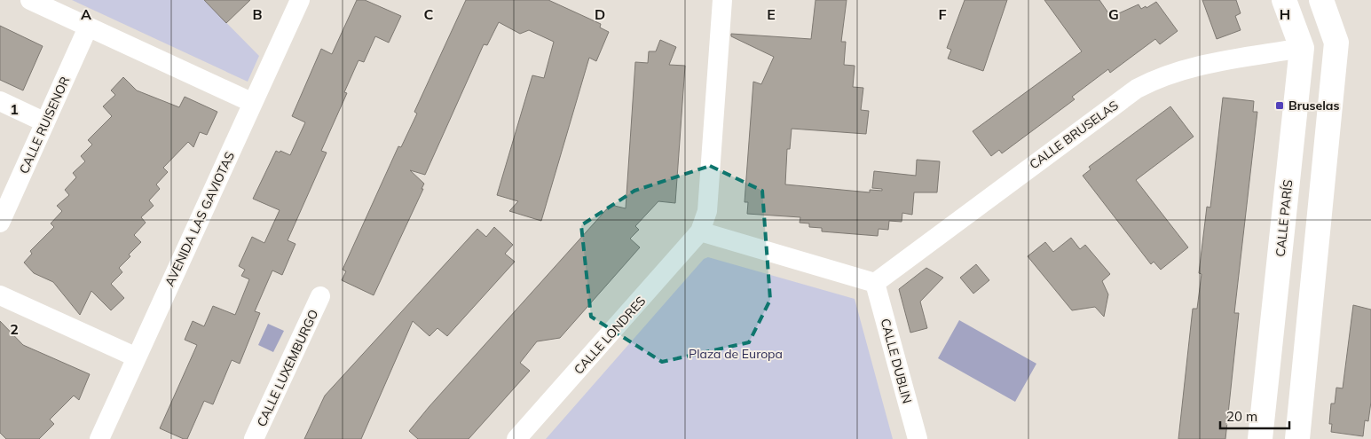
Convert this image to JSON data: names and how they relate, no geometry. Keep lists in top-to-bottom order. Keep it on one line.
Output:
{"streets":{"main road":["CALLE PARÍS"],"street":["CALLE RUISENOR","CALLE BRUSELAS","AVENIDA LAS GAVIOTAS","CALLE LONDRES","CALLE DUBLIN","CALLE LUXEMBURGO"]},"crossings":[["CALLE BRUSELAS","CALLE PARÍS"],["CALLE BRUSELAS","CALLE DUBLIN"]],"parks":["Plaza de Europa"],"places":{"transit":["Bruselas"]},"scale_bar":"20 m","grid":{"columns":["A","B","C","D","E","F","G","H"],"rows":["1","2"]}}
